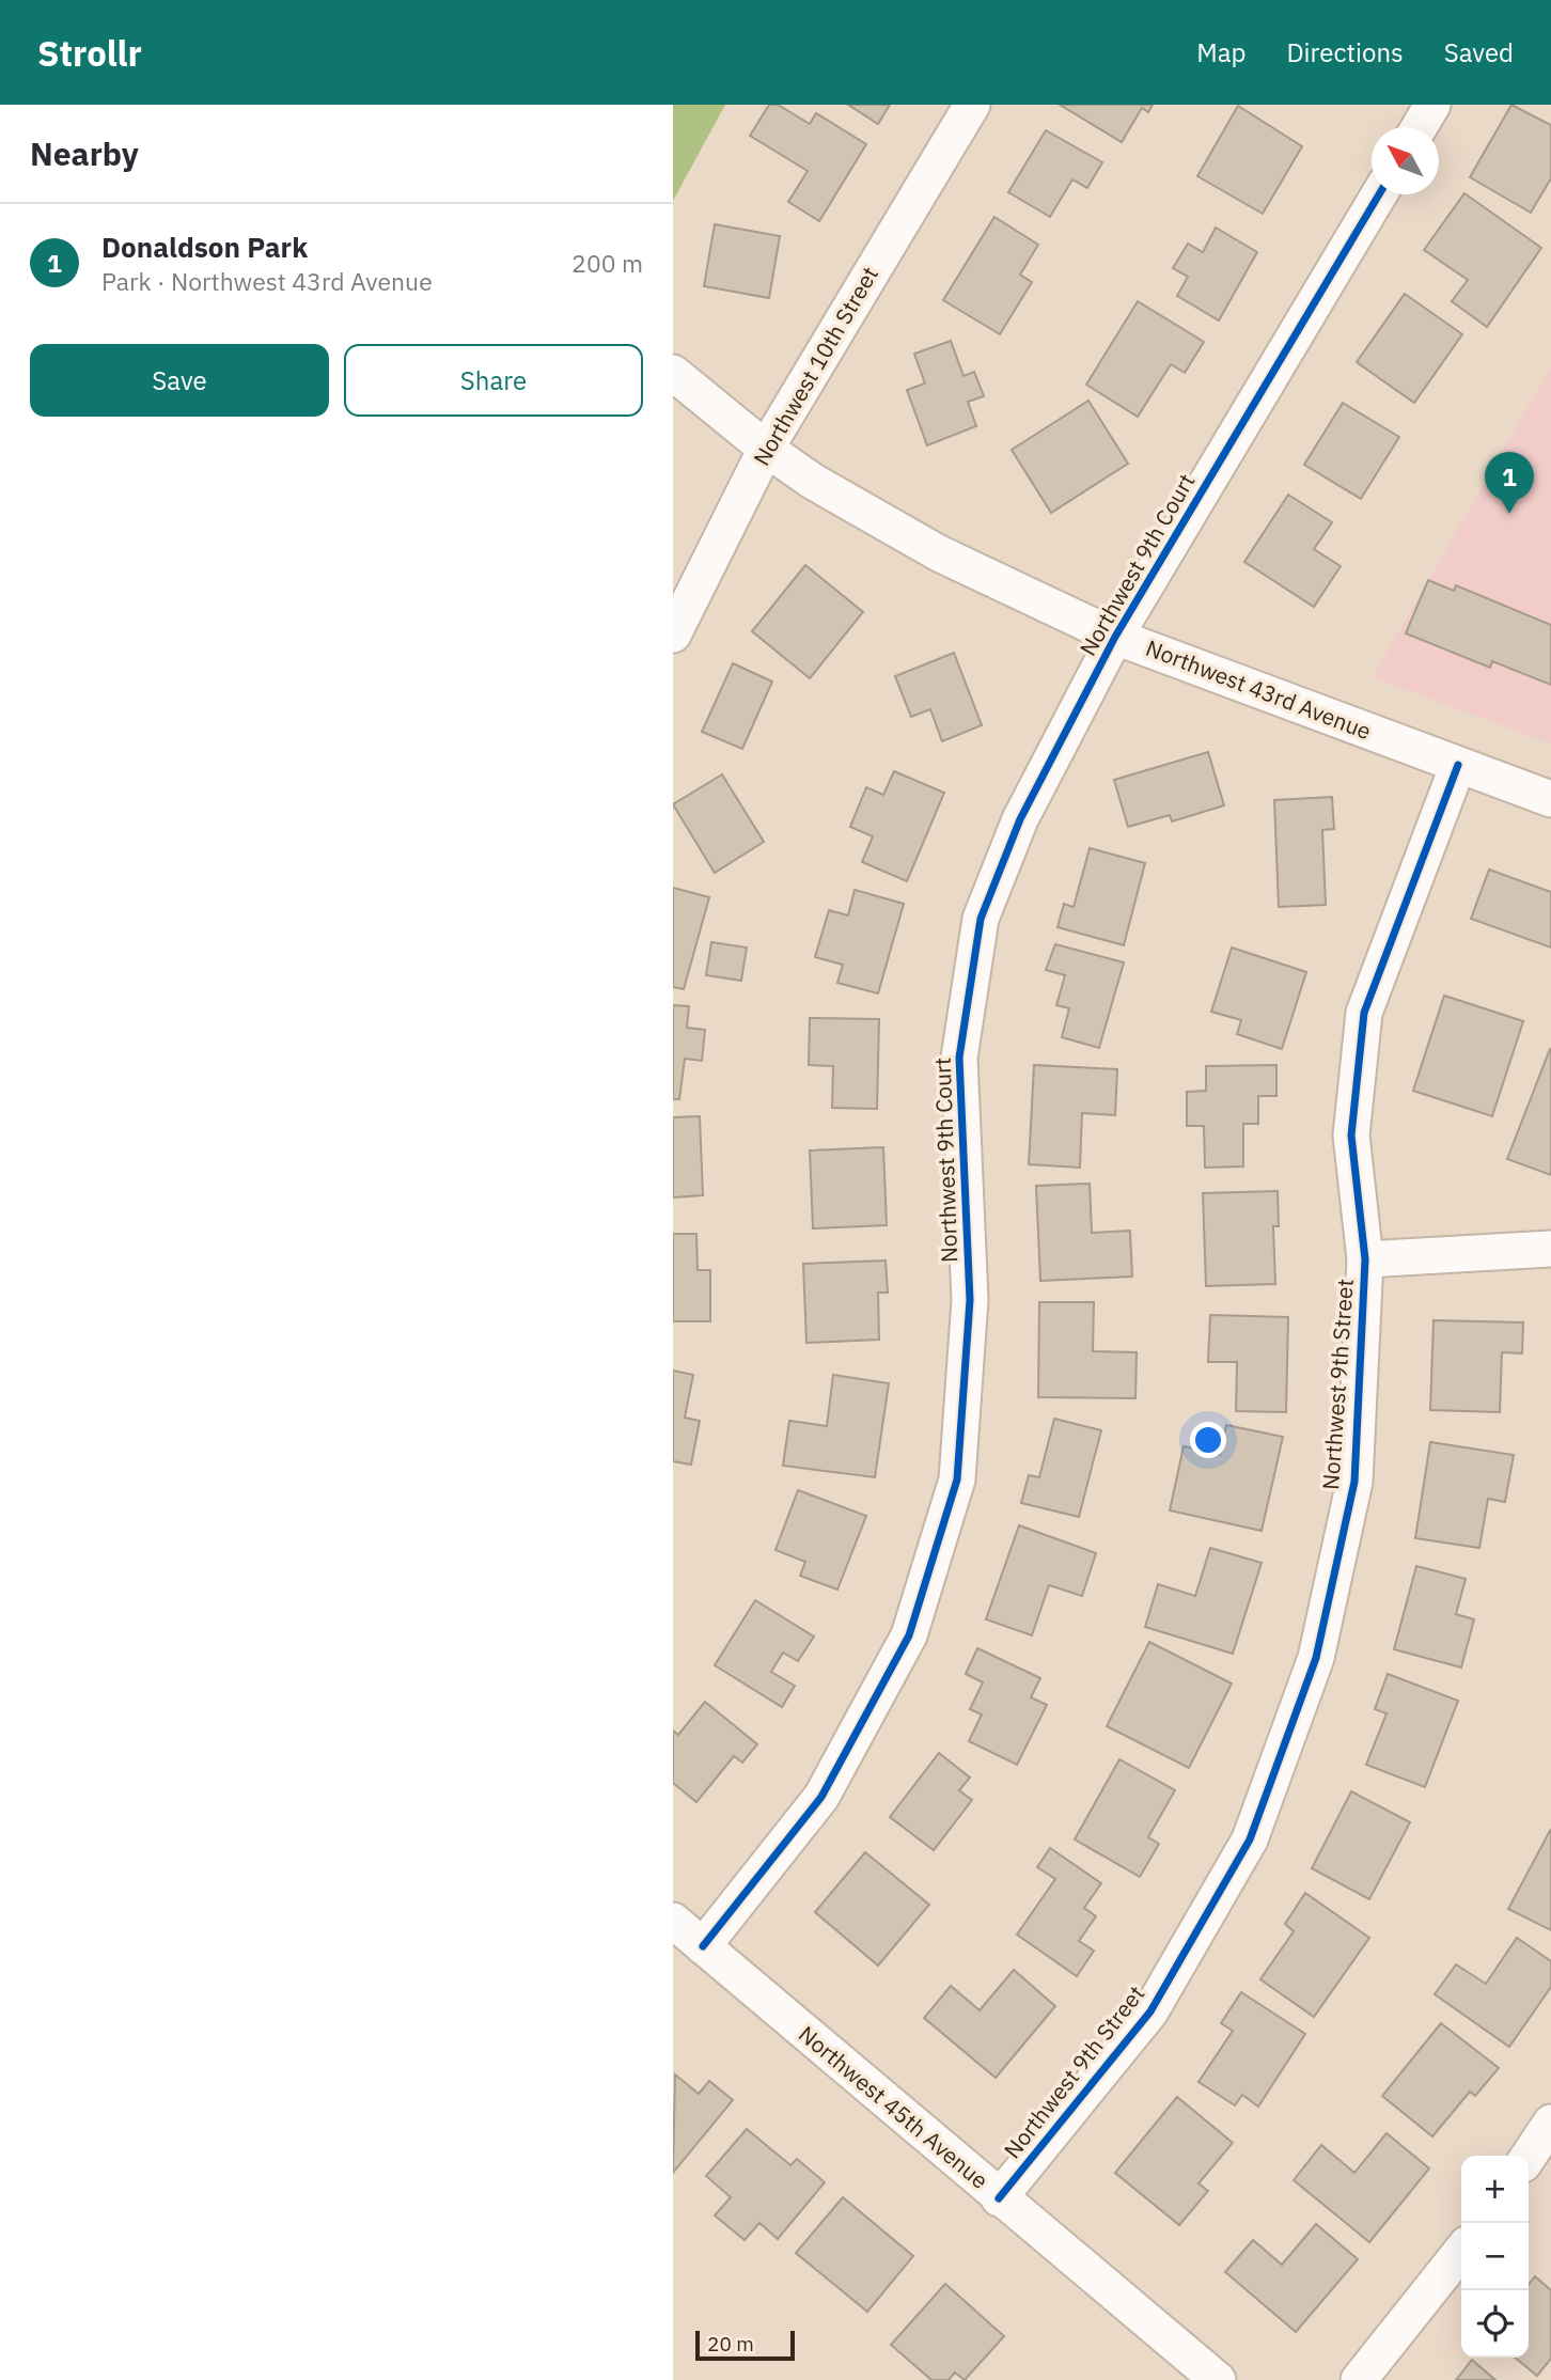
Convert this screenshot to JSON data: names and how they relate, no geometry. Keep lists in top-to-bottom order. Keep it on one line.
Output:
{"streets":{"street":["Northwest 10th Street","Northwest 9th Court","Northwest 43rd Avenue","Northwest 9th Street","Northwest 45th Avenue"]},"crossings":[["Northwest 10th Street","Northwest 43rd Avenue"],["Northwest 9th Court","Northwest 43rd Avenue"],["Northwest 9th Court","Northwest 45th Avenue"],["Northwest 43rd Avenue","Northwest 9th Street"],["Northwest 9th Street","Northwest 45th Avenue"]],"scale_bar":"20 m","north":"top left","page":{"header":"Strollr","nav":["Map","Directions","Saved"],"heading":"Nearby","list":[{"mark":"1","name":"Donaldson Park","note":"Park · Northwest 43rd Avenue","value":"200 m"}],"buttons":["Save","Share"],"pins":"1","map_buttons":["+","−"],"scale":"20 m"}}
